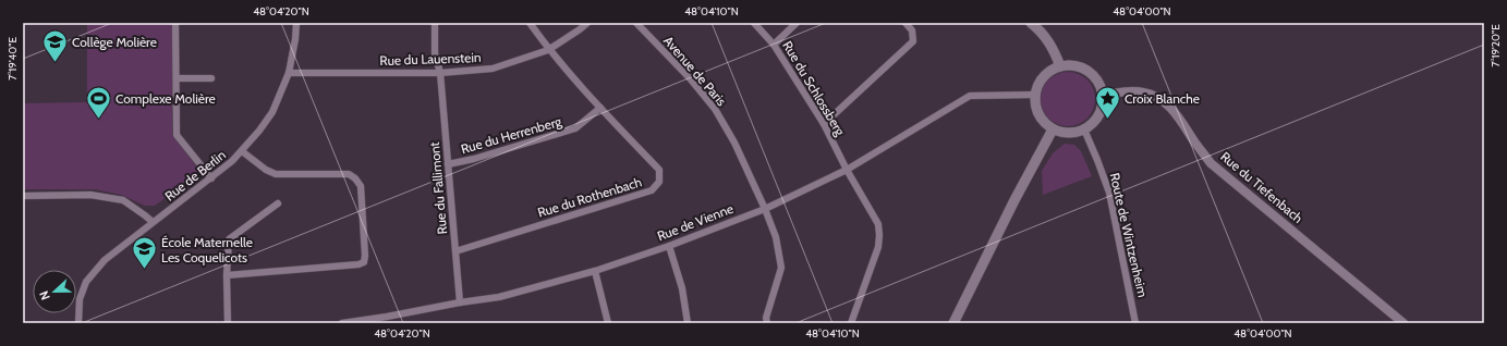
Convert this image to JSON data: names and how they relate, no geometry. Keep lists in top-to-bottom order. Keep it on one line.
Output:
{"streets":{"street":["Rue du Lauenstein","Avenue de Paris","Rue du Schlossberg","Rue du Herrenberg","Rue de Berlin","Rue du Tiefenbach","Rue du Fallimont","Rue du Rothenbach","Rue de Vienne","Route de Wintzenheim"]},"crossings":[["Rue du Lauenstein","Rue de Berlin"],["Rue du Lauenstein","Rue du Fallimont"],["Rue du Lauenstein","Rue du Rothenbach"],["Avenue de Paris","Rue de Vienne"],["Rue du Schlossberg","Rue de Vienne"],["Rue du Herrenberg","Rue du Fallimont"],["Rue du Herrenberg","Rue du Rothenbach"],["Rue du Tiefenbach","Rue de Vienne"],["Rue du Tiefenbach","Route de Wintzenheim"],["Rue du Fallimont","Rue du Rothenbach"],["Rue du Fallimont","Rue de Vienne"],["Rue de Vienne","Route de Wintzenheim"]],"places":{"school or university":["Collège Molière","École Maternelle Les Coquelicots"],"sports":["Complexe Molière"],"place":["Croix Blanche"]},"north":"left","coordinates":["48°04'20\"N","48°04'10\"N","48°04'00\"N","7°19'20\"E","7°19'40\"E"]}
